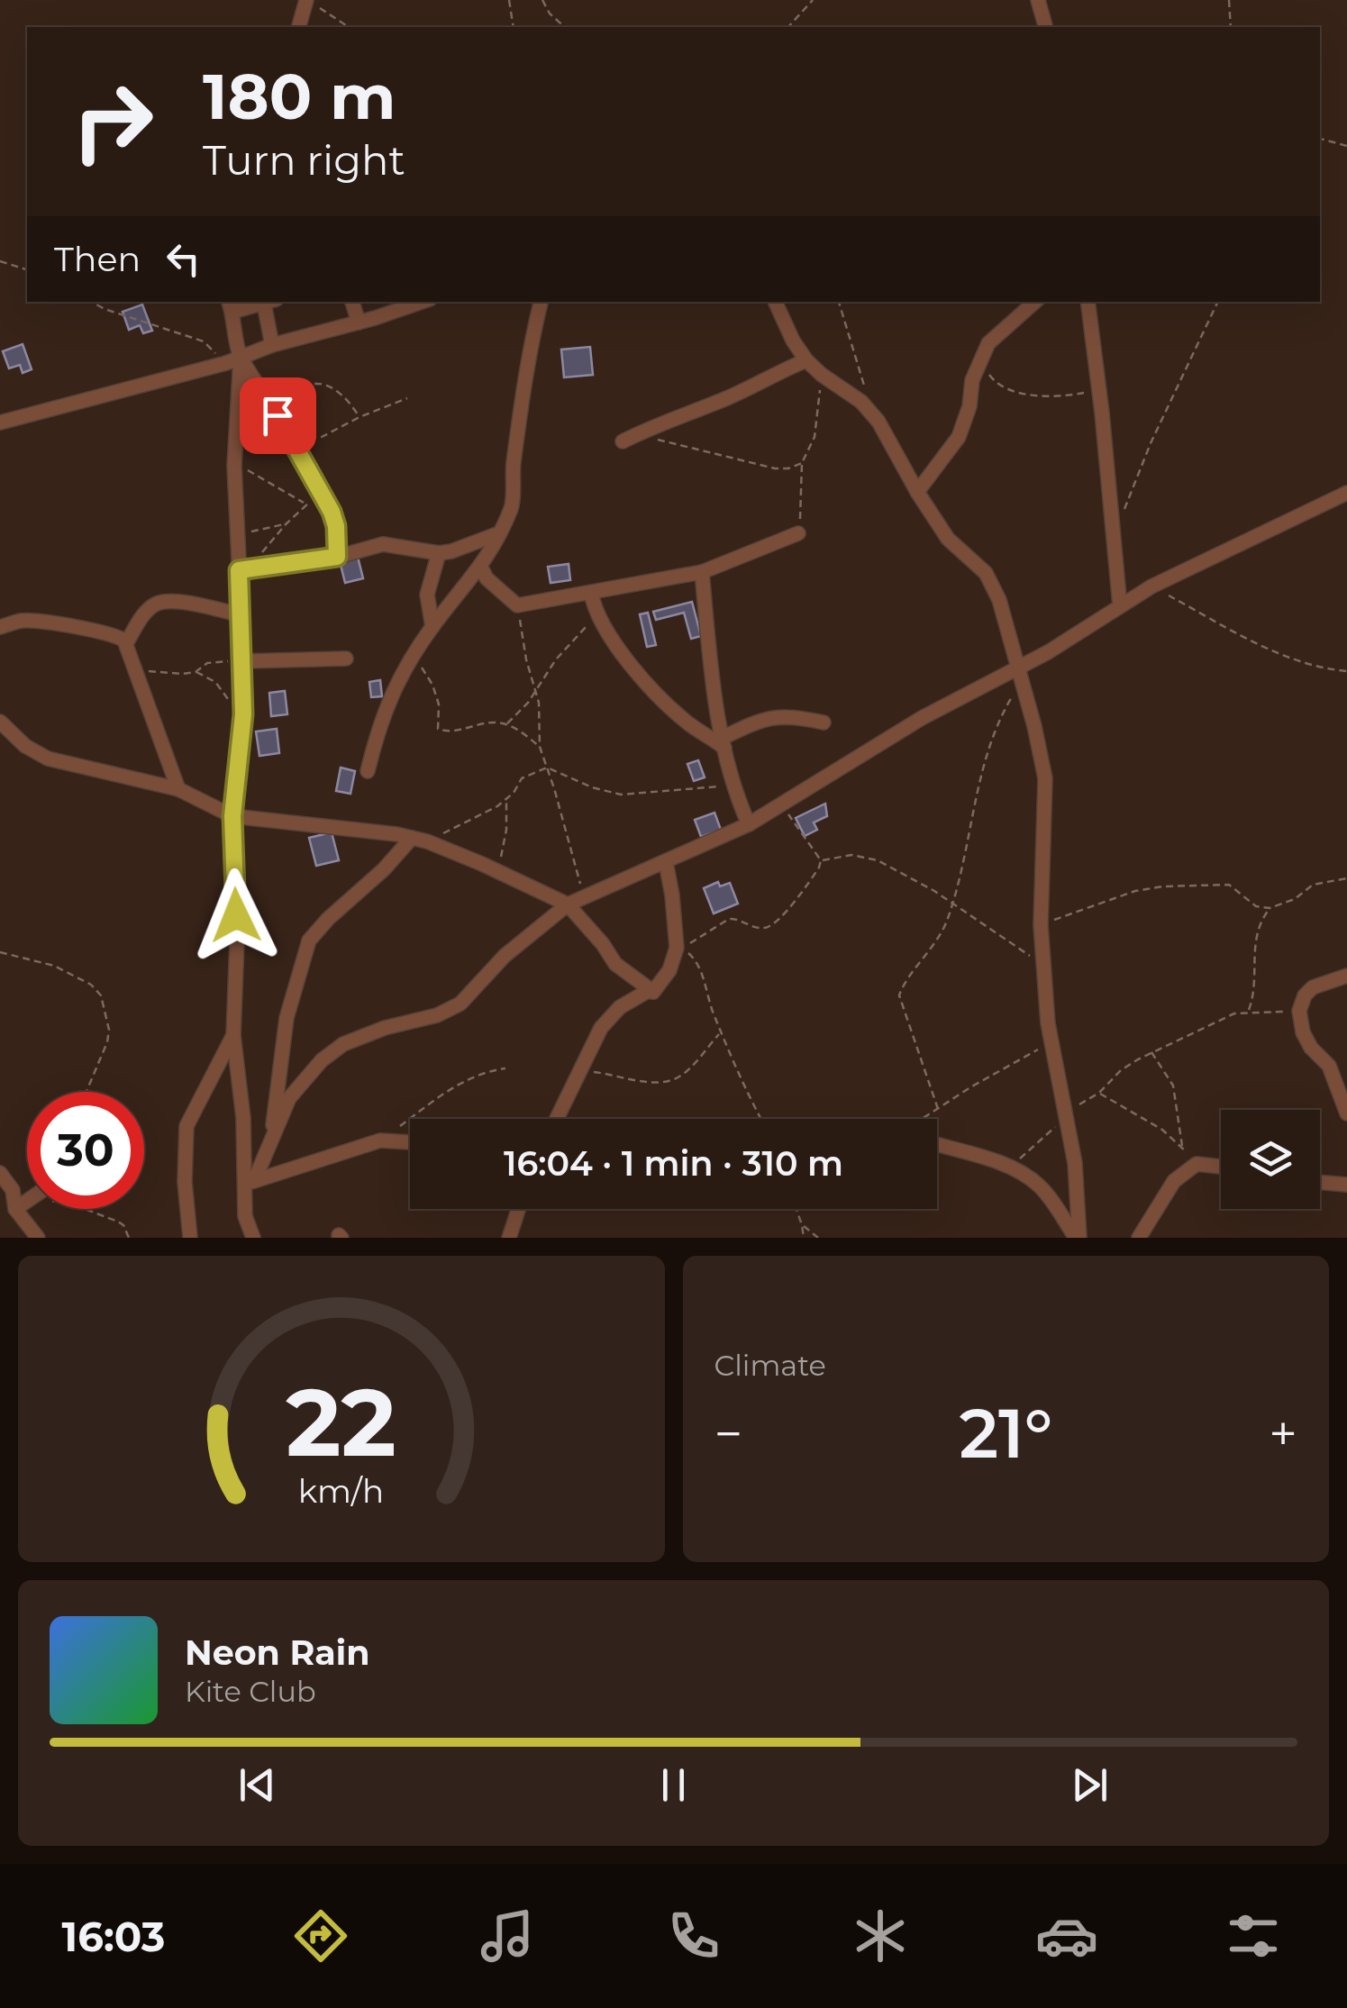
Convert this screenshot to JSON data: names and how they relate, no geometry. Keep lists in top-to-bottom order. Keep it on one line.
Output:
{"page":{"turn":["180 m","Turn right"],"then":"Then","limit":"30","trip":"16:04 · 1 min · 310 m","tile":"Climate","heat":["−","21°","+"],"song":["Neon Rain","Kite Club"],"tabs":"16:03","gauge":["22","km/h"]}}
